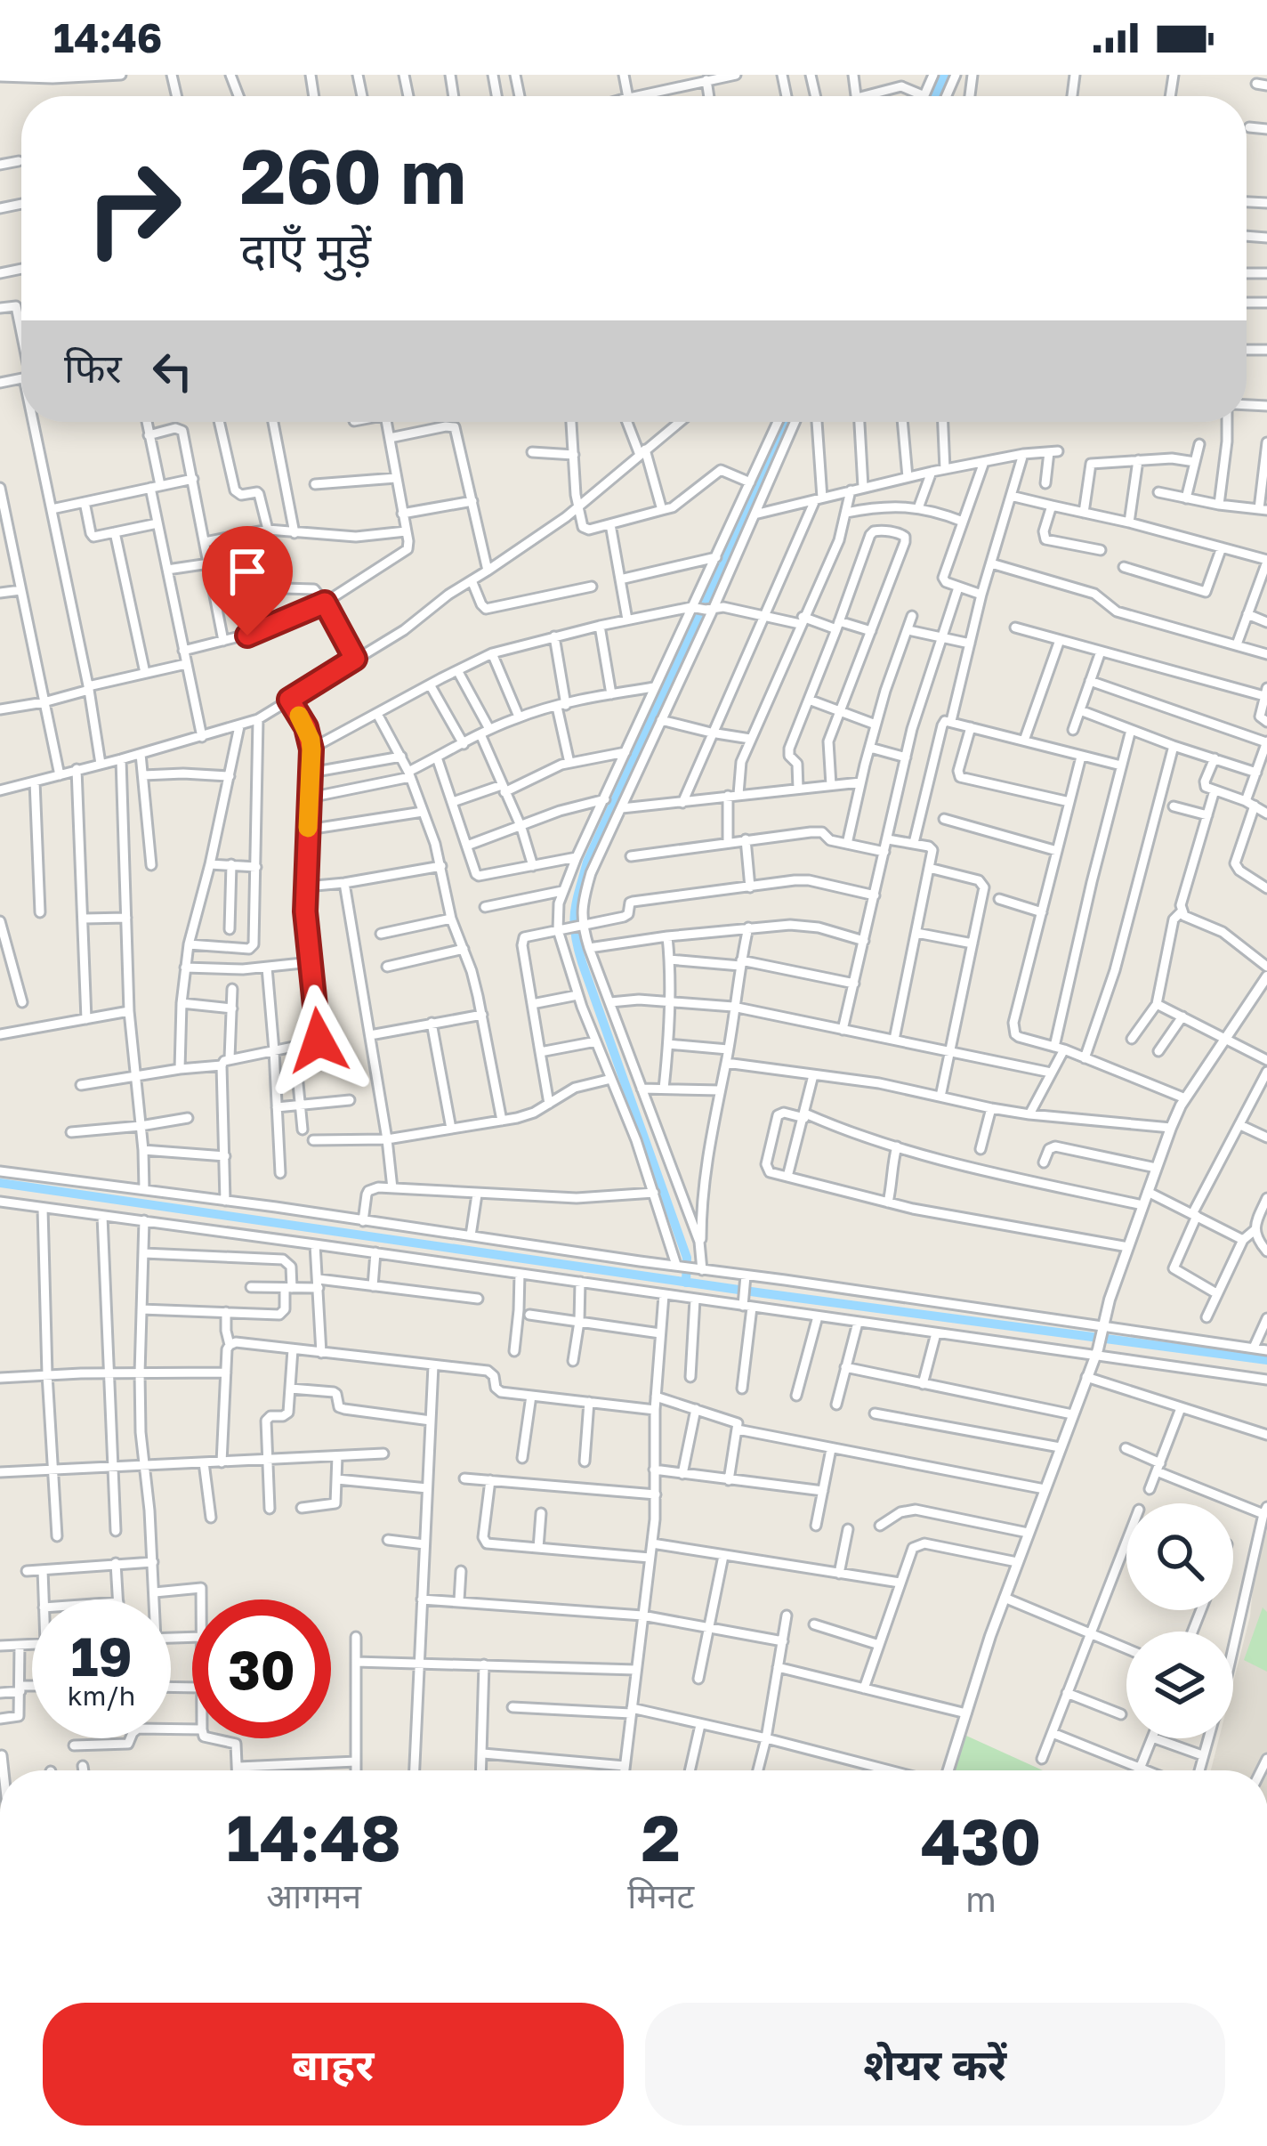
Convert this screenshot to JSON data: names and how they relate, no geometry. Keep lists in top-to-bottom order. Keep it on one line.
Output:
{"page":{"status":"14:46","turn":["260 m","दाएँ मुड़ें"],"then":"फिर","speed":"19 km/h","limit":"30","eta":["14:48","आगमन","2","मिनट","430","m"],"buttons":["बाहर","शेयर करें"]}}
